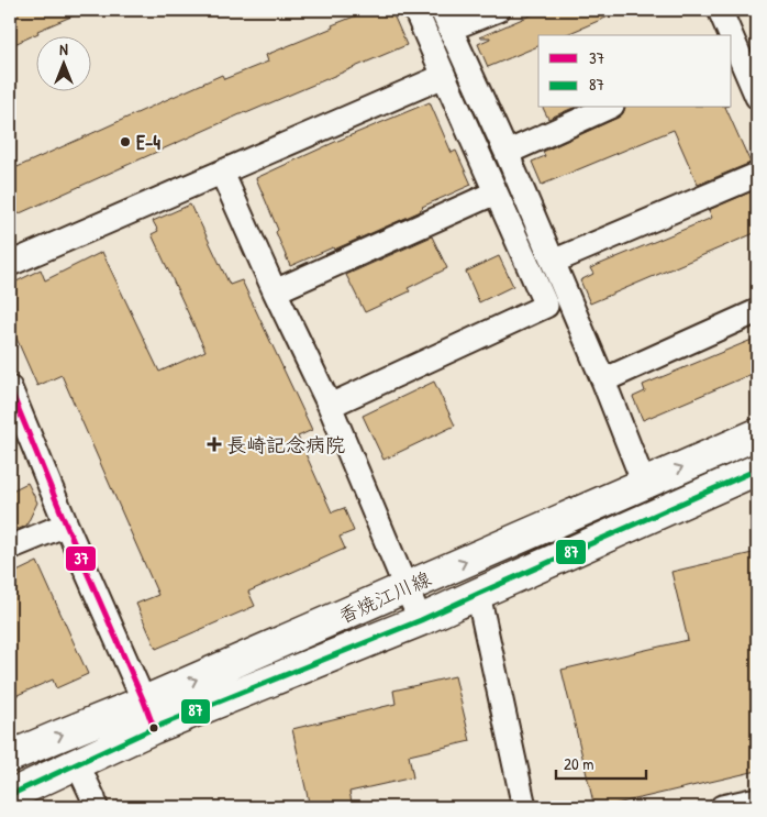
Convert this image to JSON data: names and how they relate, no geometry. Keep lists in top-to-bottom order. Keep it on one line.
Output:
{"streets":{"main road":["香焼江川線"]},"places":{"other":["E-4"],"health":["長崎記念病院"]},"lines":["transit line 37","transit line 87"],"legend":["37","87"],"scale_bar":"20 m","north":"top"}
